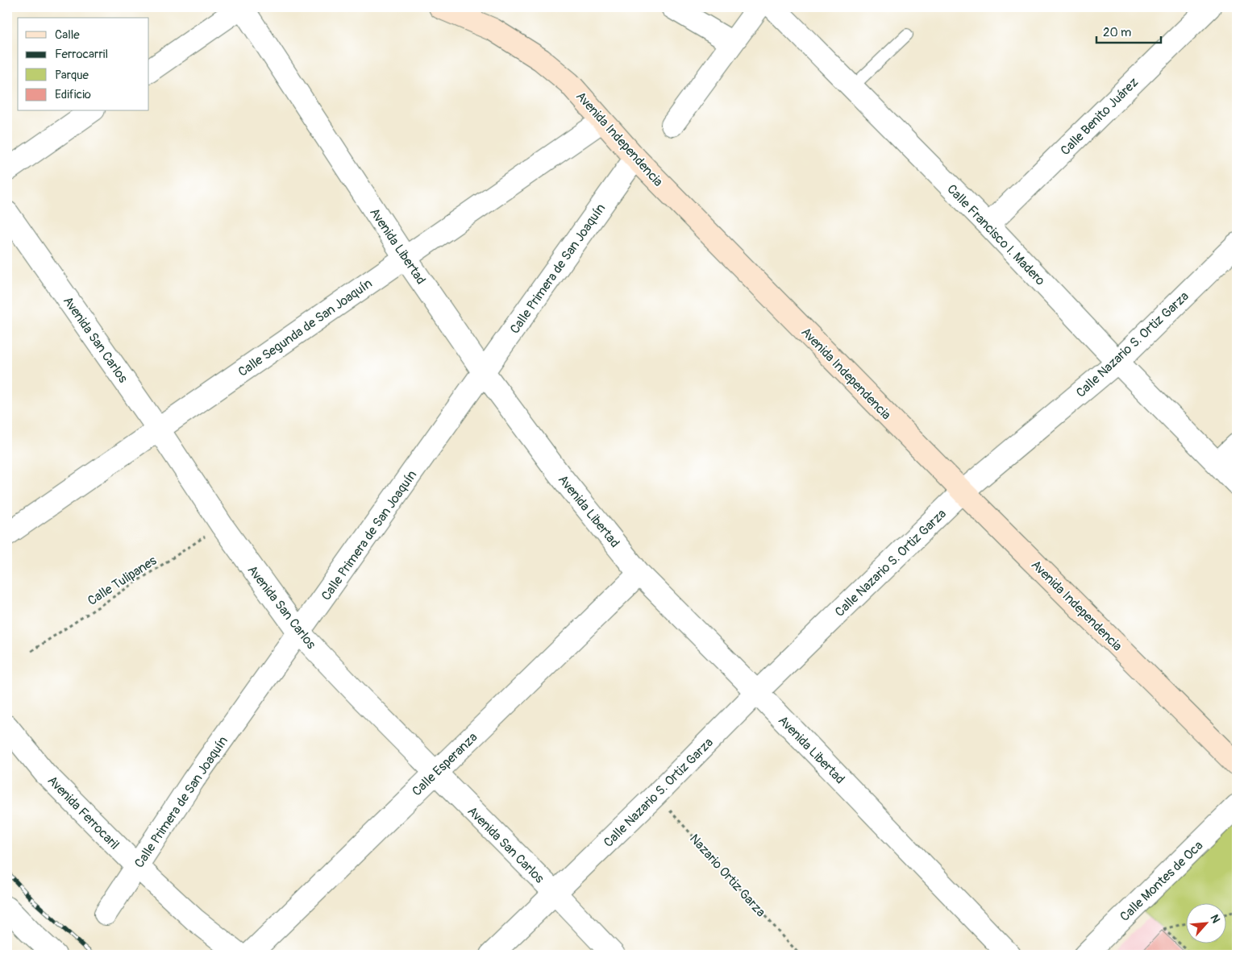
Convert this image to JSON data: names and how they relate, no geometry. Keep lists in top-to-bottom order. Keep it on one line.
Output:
{"streets":{"main road":["Avenida Independencia"],"street":["Calle Benito Juárez","Calle Francisco I. Madero","Avenida Libertad","Calle Primera de San Joaquín","Calle Segunda de San Joaquín","Avenida San Carlos","Calle Nazario S. Ortiz Garza","Calle Esperanza","Avenida Ferrocaril","Calle Montes de Oca"],"path":["Calle Tulipanes","Nazario Ortiz Garza"]},"crossings":[["Calle Benito Juárez","Calle Francisco I. Madero"],["Avenida Independencia","Calle Primera de San Joaquín"],["Avenida Independencia","Calle Segunda de San Joaquín"],["Avenida Independencia","Calle Nazario S. Ortiz Garza"],["Calle Francisco I. Madero","Calle Nazario S. Ortiz Garza"],["Avenida Libertad","Calle Primera de San Joaquín"],["Avenida Libertad","Calle Segunda de San Joaquín"],["Avenida Libertad","Calle Nazario S. Ortiz Garza"],["Avenida Libertad","Calle Esperanza"],["Calle Primera de San Joaquín","Avenida San Carlos"],["Calle Primera de San Joaquín","Avenida Ferrocaril"],["Calle Segunda de San Joaquín","Avenida San Carlos"],["Avenida San Carlos","Calle Nazario S. Ortiz Garza"],["Avenida San Carlos","Calle Tulipanes"],["Avenida San Carlos","Calle Esperanza"],["Calle Nazario S. Ortiz Garza","Nazario Ortiz Garza"]],"legend":["Calle","Ferrocarril","Parque","Edificio"],"scale_bar":"20 m","north":"top right"}
